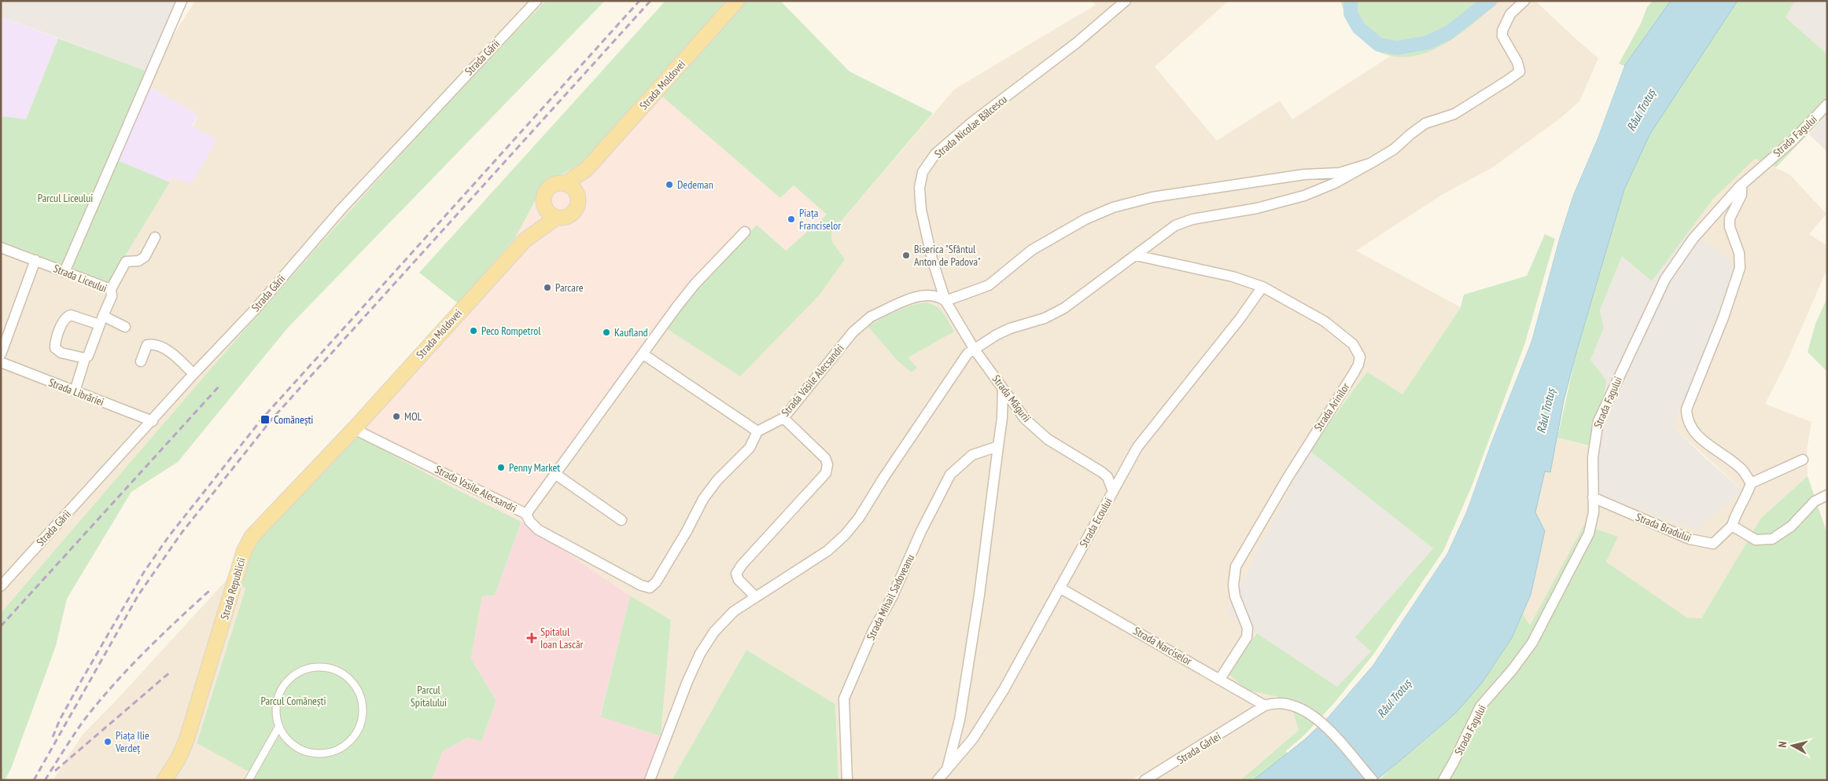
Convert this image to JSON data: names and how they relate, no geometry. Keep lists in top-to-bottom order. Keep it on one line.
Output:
{"streets":{"main road":["Strada Moldovei","Strada Republicii"],"street":["Strada Gării","Strada Nicolae Bălcescu","Strada Fagului","Strada Liceului","Strada Vasile Alecsandri","Strada Librăriei","Strada Măgurii","Strada Arinilor","Strada Ecoului","Strada Bradului","Strada Mihail Sadoveanu","Strada Narciselor","Strada Gârlei"]},"crossings":[["Strada Gării","Strada Librăriei"],["Strada Moldovei","Strada Vasile Alecsandri"],["Strada Moldovei","Strada Republicii"],["Strada Nicolae Bălcescu","Strada Vasile Alecsandri"],["Strada Nicolae Bălcescu","Strada Măgurii"],["Strada Fagului","Strada Bradului"],["Strada Liceului","Strada Librăriei"],["Strada Vasile Alecsandri","Strada Măgurii"],["Strada Vasile Alecsandri","Strada Republicii"],["Strada Măgurii","Strada Ecoului"],["Strada Arinilor","Strada Ecoului"],["Strada Arinilor","Strada Narciselor"],["Strada Ecoului","Strada Narciselor"],["Strada Narciselor","Strada Gârlei"]],"water":["Râul Trotuș"],"parks":["Parcul Liceului","Parcul Spitalului","Parcul Comănești"],"places":{"other":["Dedeman","Piața Franciselor","Biserica \"Sfântul Anton de Padova\"","Parcare","Peco Rompetrol","Kaufland","MOL","Penny Market","Piața Ilie Verdeț"],"transit":["Comănești"],"health":["Spitalul Ioan Lascăr"]},"north":"left"}
